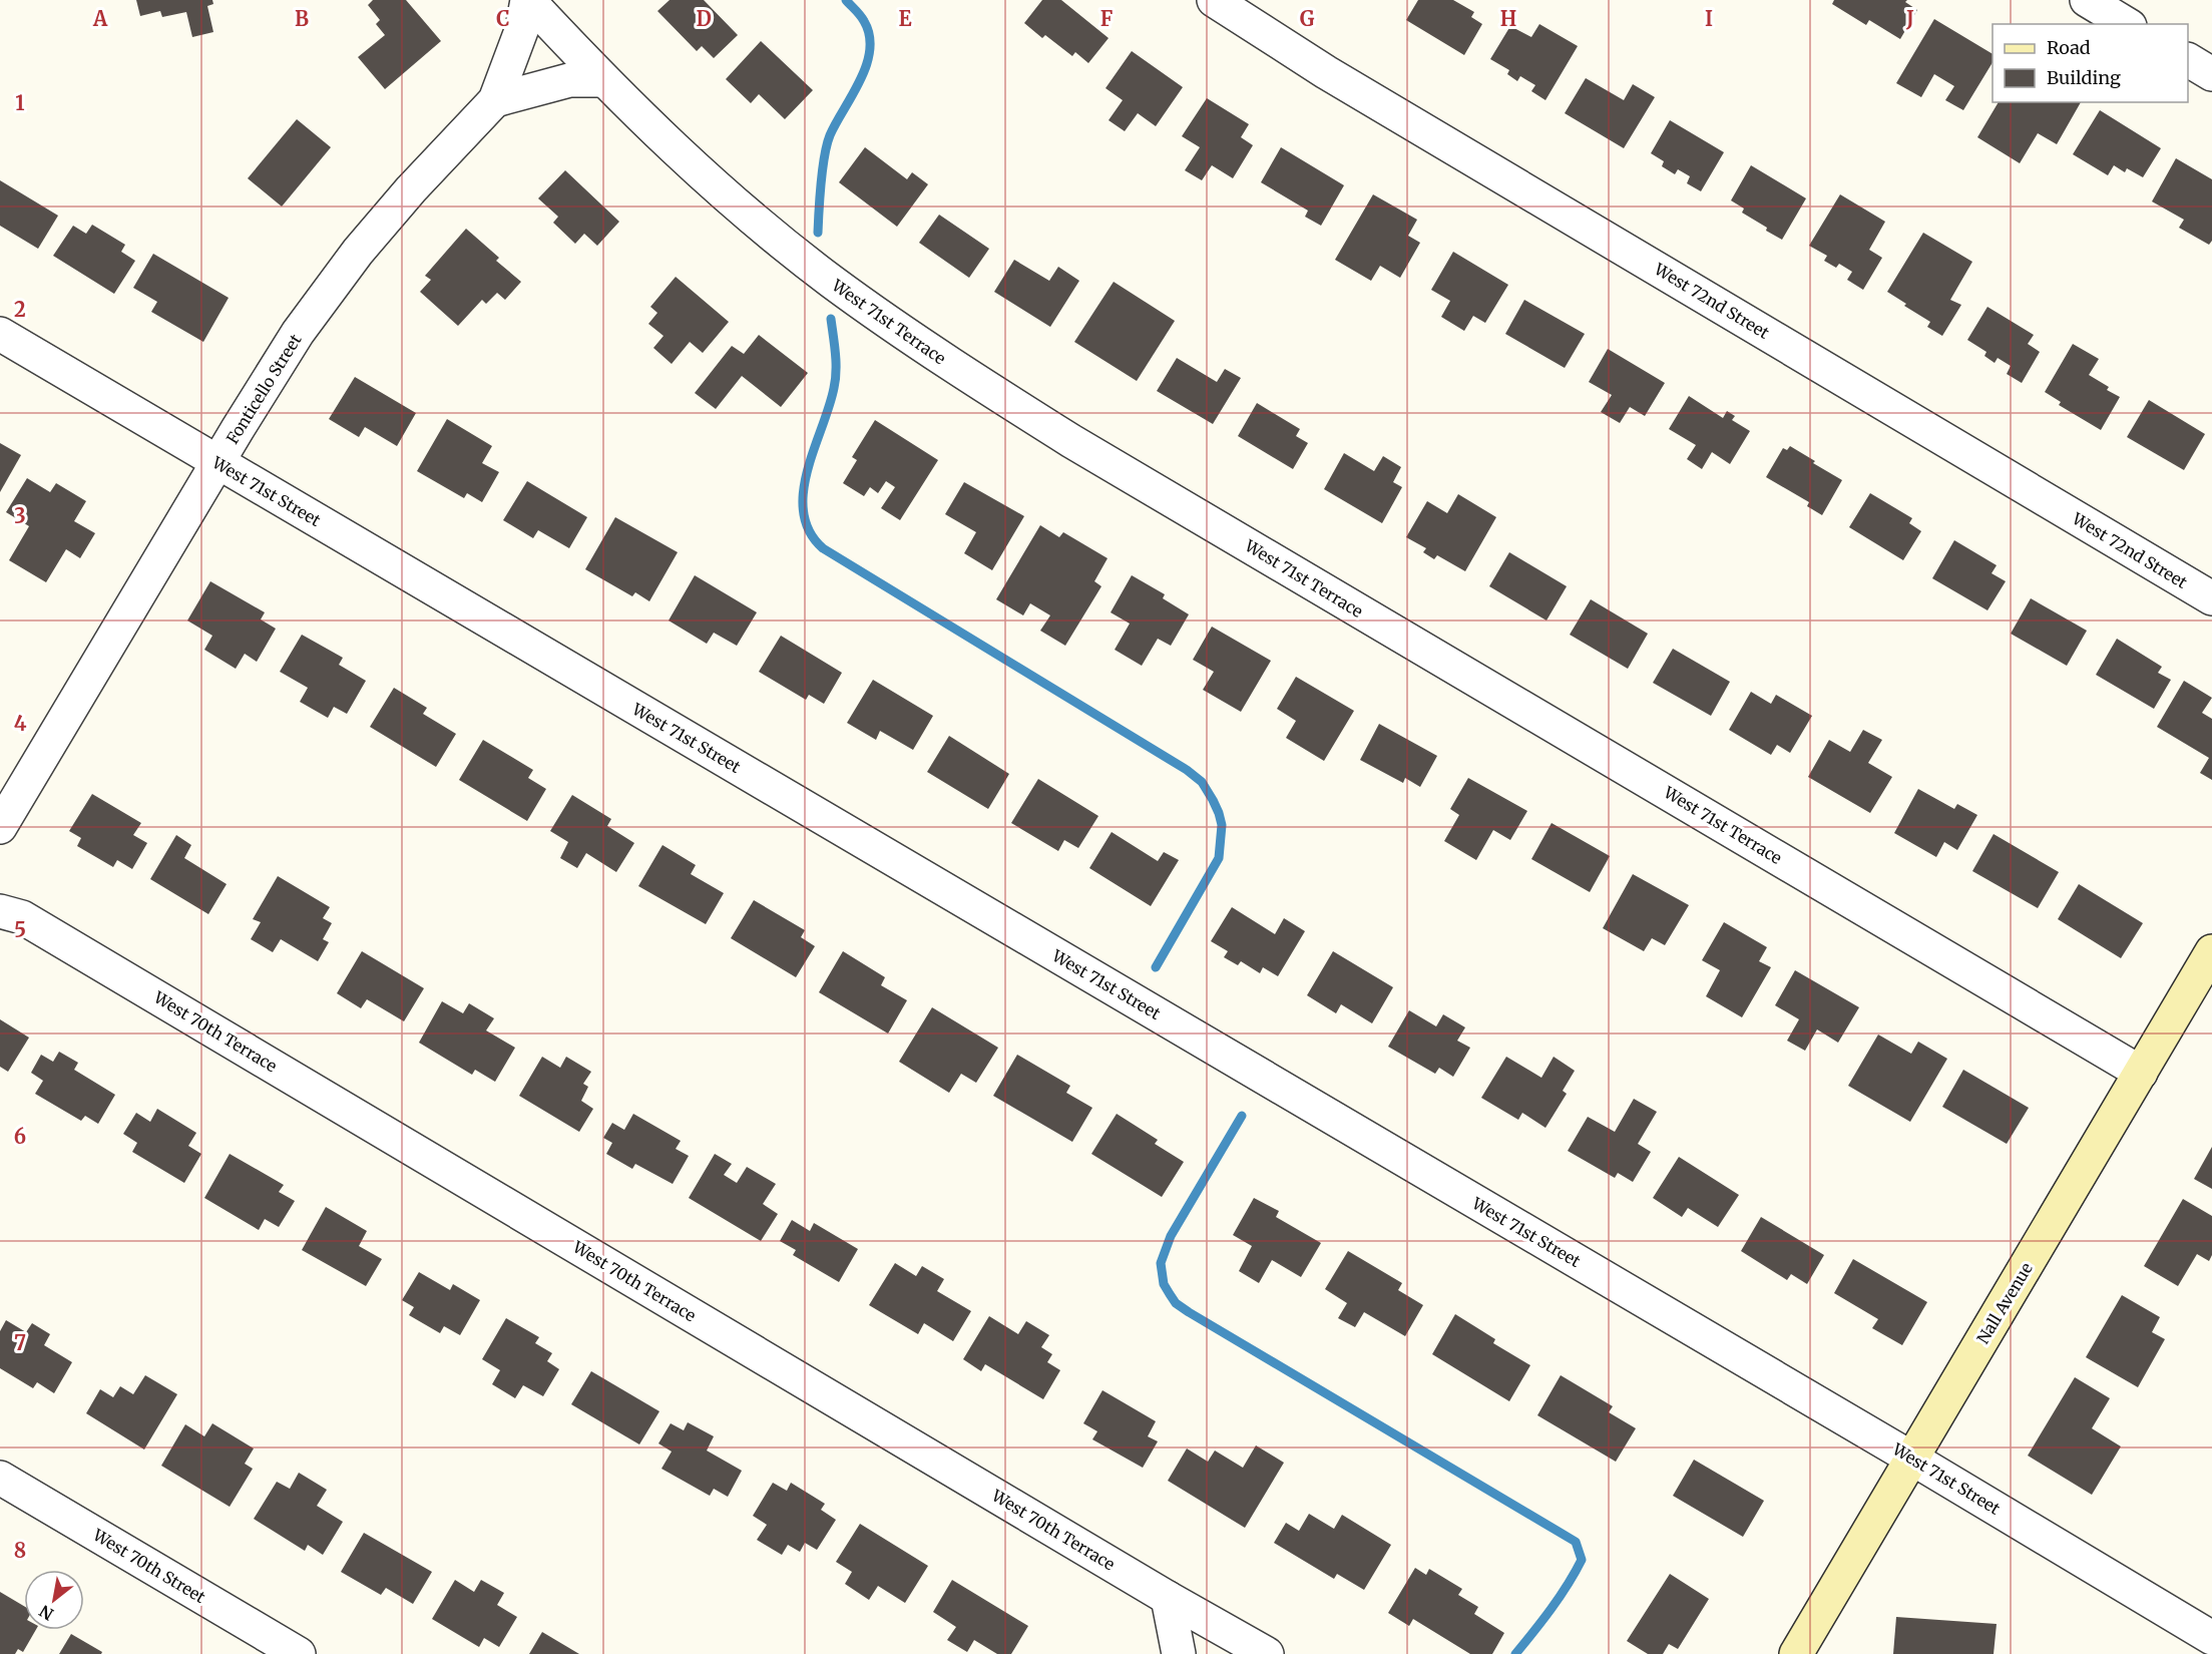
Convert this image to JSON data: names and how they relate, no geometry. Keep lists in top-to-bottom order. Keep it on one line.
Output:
{"streets":{"main road":["Nall Avenue"],"street":["West 72nd Street","West 71st Terrace","Fonticello Street","West 71st Street","West 70th Terrace","West 70th Street"]},"crossings":[["West 71st Terrace","Fonticello Street"],["West 71st Terrace","Nall Avenue"],["Fonticello Street","West 71st Street"],["West 71st Street","Nall Avenue"]],"legend":["Road","Building"],"north":"bottom left","grid":{"columns":["A","B","C","D","E","F","G","H","I","J"],"rows":["1","2","3","4","5","6","7","8"]}}
